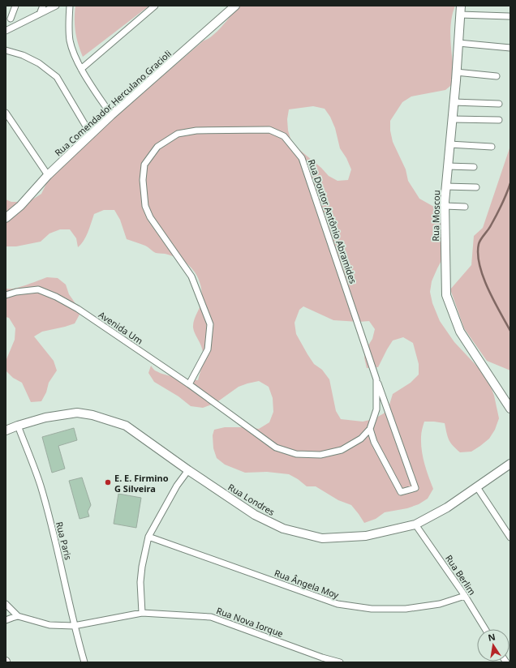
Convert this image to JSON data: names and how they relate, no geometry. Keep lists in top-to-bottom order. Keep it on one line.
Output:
{"streets":{"street":["Rua Comendador Herculano Gracioli","Rua Moscou","Rua Doutor Antônio Abramides","Avenida Um","Rua Londres","Rua Paris","Rua Berlim","Rua Ângela Moy","Rua Nova Iorque"]},"crossings":[["Rua Doutor Antônio Abramides","Avenida Um"],["Rua Londres","Rua Paris"],["Rua Londres","Rua Berlim"],["Rua Paris","Rua Nova Iorque"],["Rua Berlim","Rua Ângela Moy"]],"places":["E. E. Firmino G Silveira"],"north":"top"}
